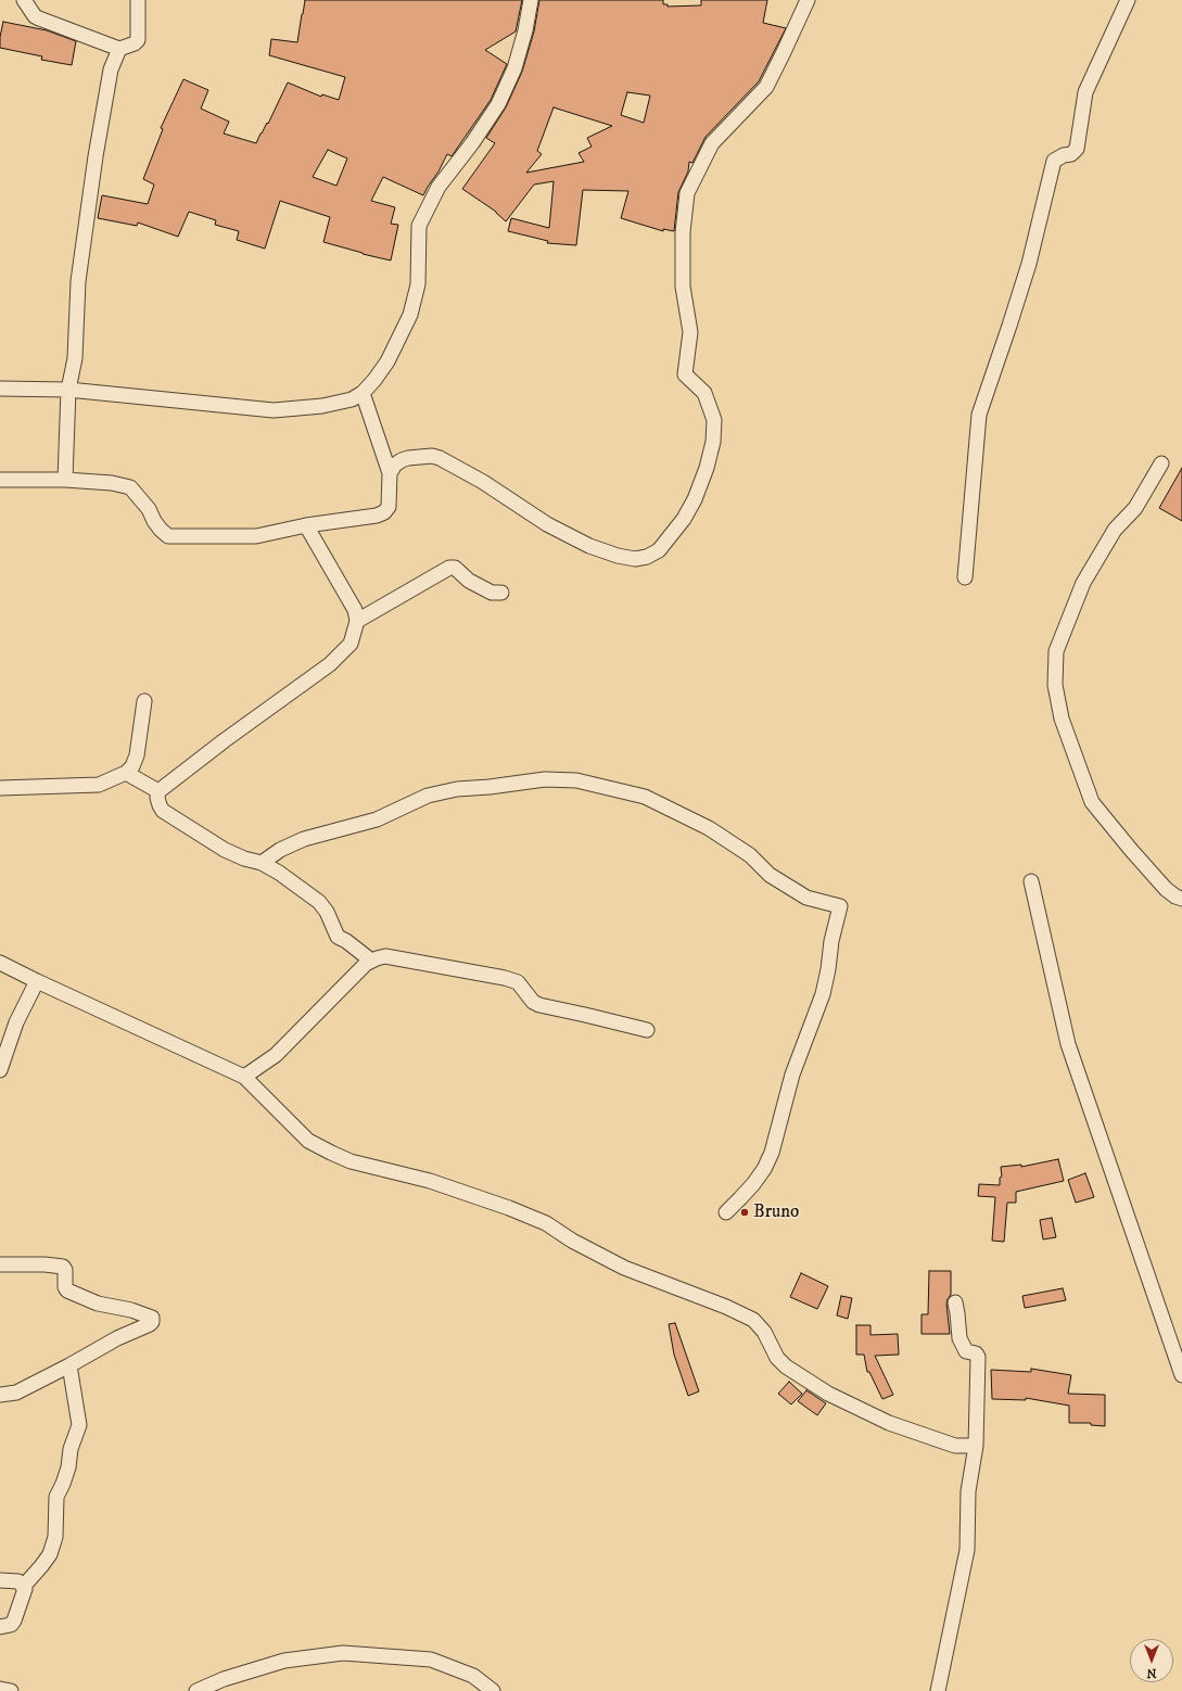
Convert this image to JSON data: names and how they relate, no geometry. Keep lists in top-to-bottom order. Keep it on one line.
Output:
{"places":["Bruno"],"north":"bottom"}
